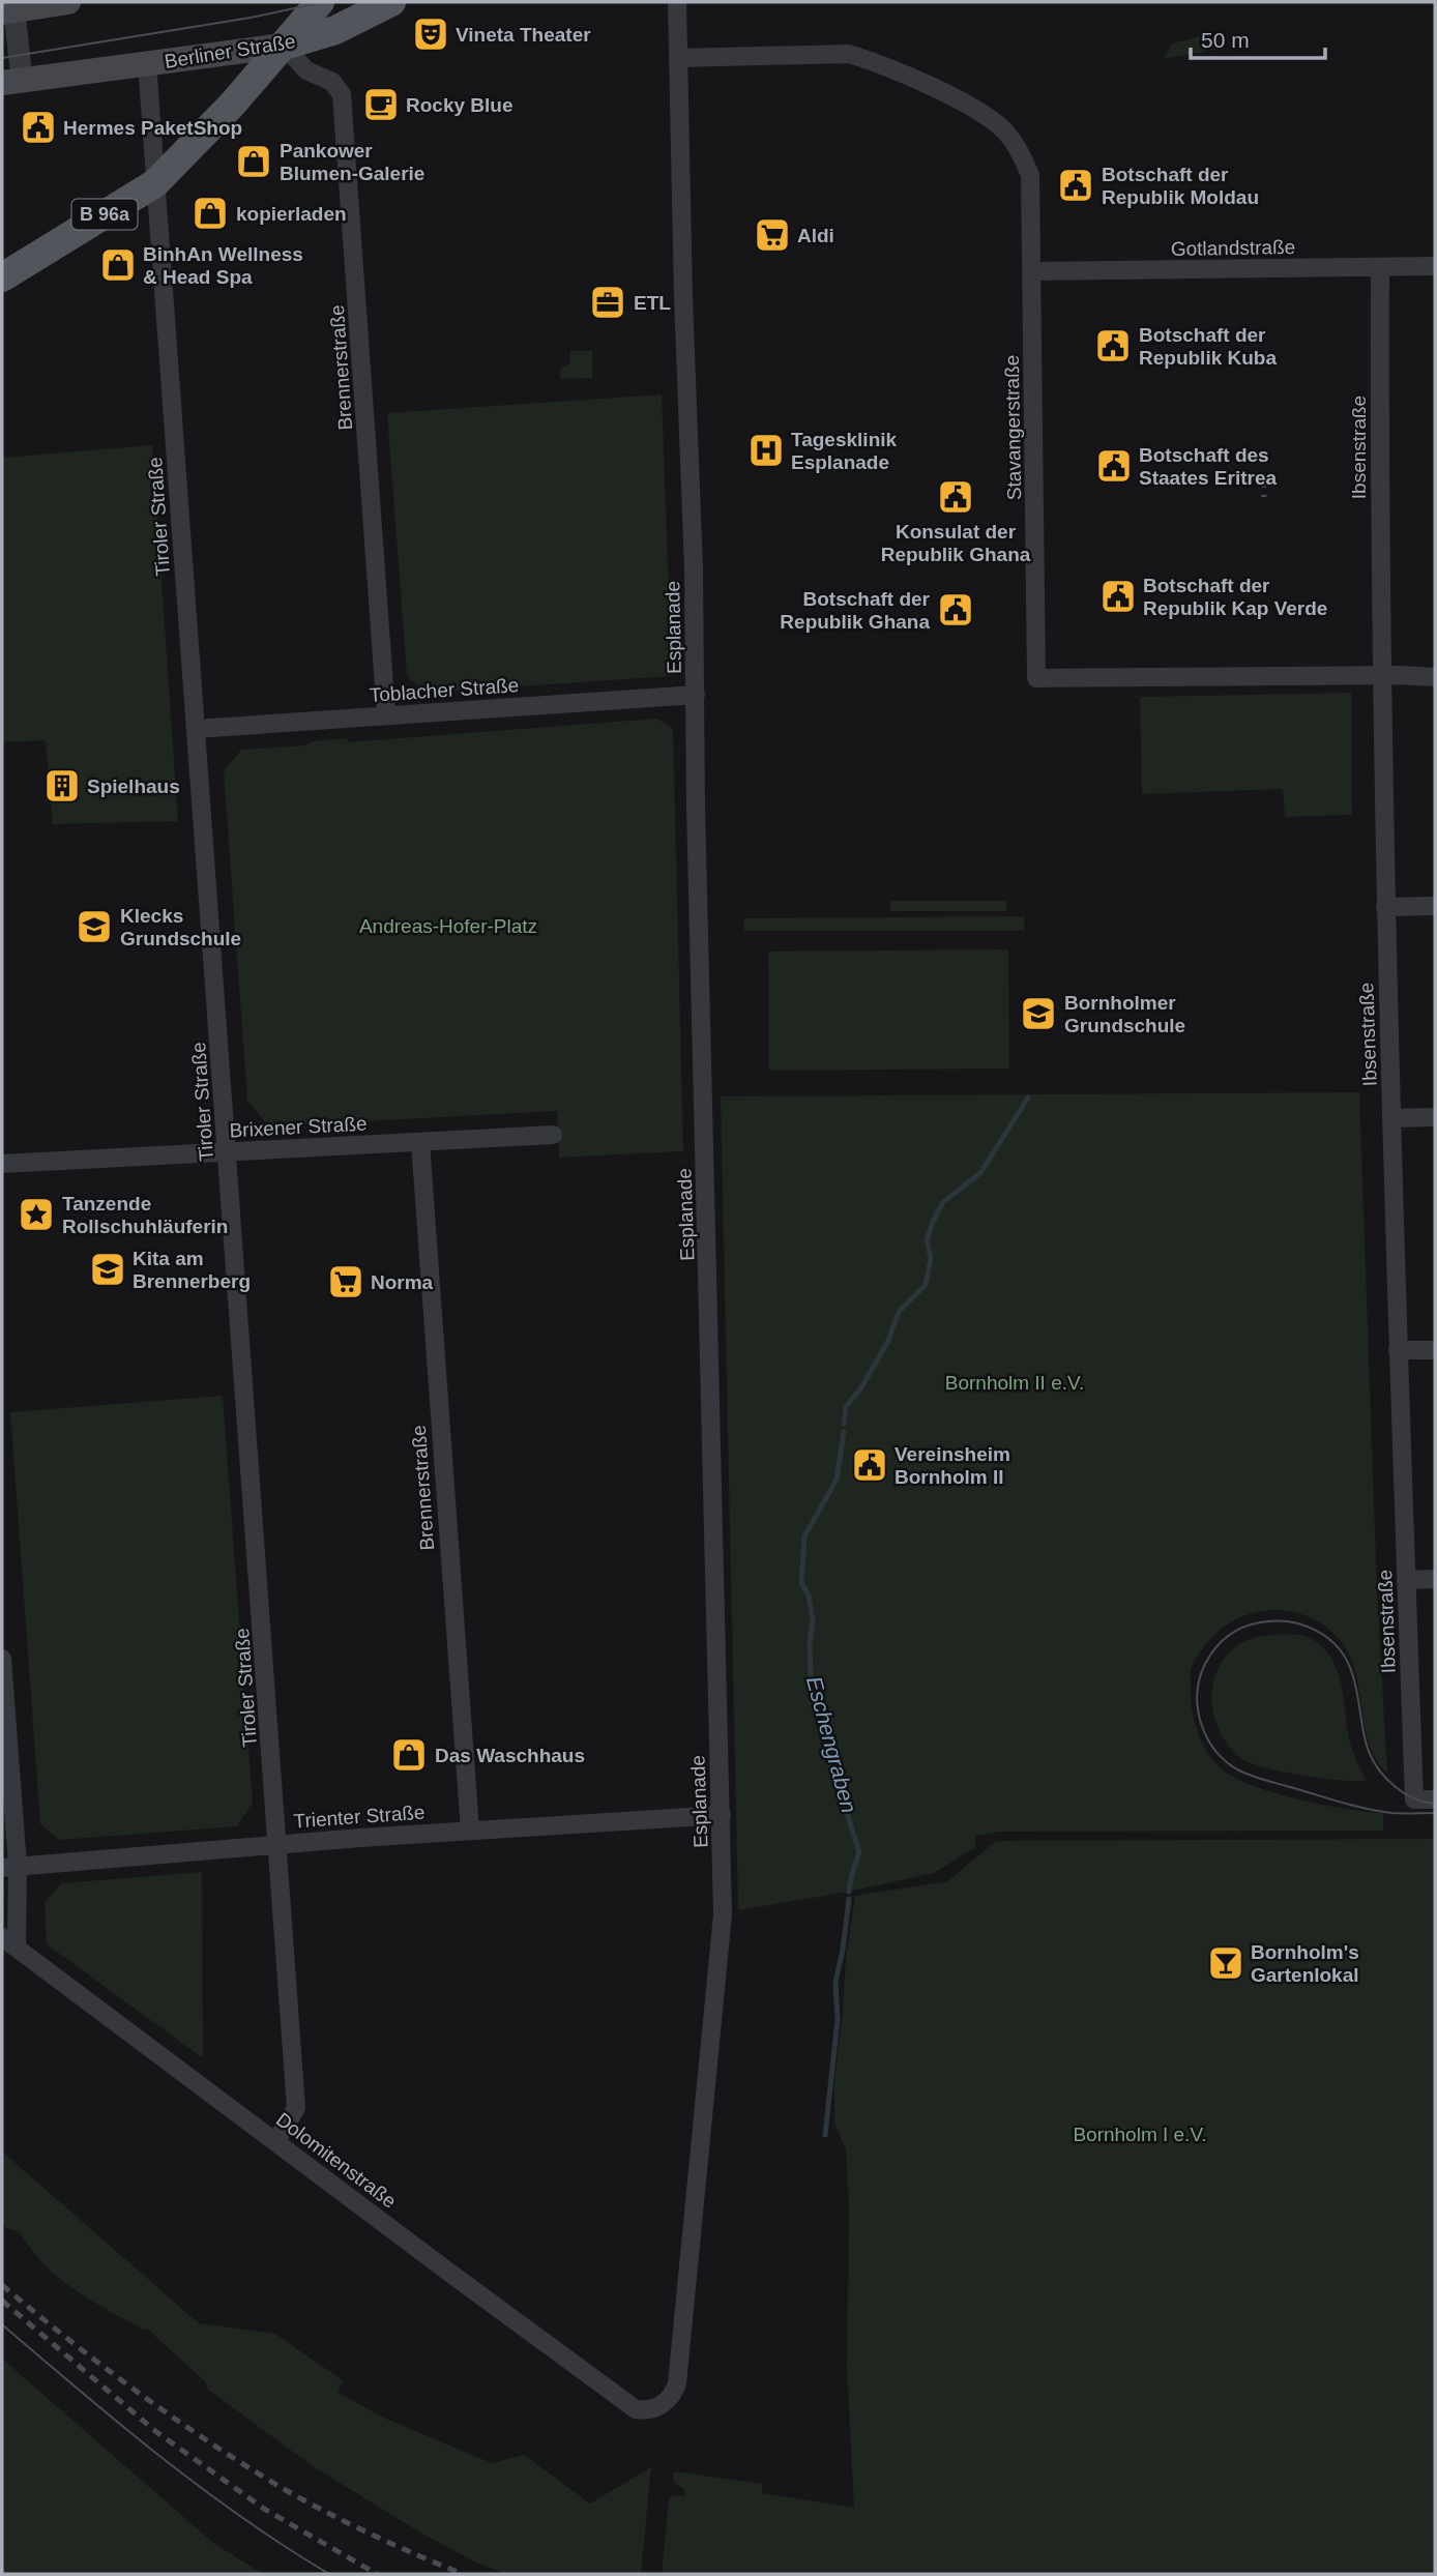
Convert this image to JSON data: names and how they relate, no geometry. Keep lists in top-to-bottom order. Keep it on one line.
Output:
{"streets":{"main road":["Berliner Straße","B 96a"],"street":["Gotlandstraße","Brennerstraße","Stavangerstraße","Ibsenstraße","Tiroler Straße","Esplanade","Toblacher Straße","Brixener Straße","Trienter Straße","Dolomitenstraße"]},"crossings":[["Berliner Straße","B 96a"],["Berliner Straße","Brennerstraße"],["Berliner Straße","Tiroler Straße"],["B 96a","Brennerstraße"],["B 96a","Tiroler Straße"],["Gotlandstraße","Stavangerstraße"],["Gotlandstraße","Ibsenstraße"],["Brennerstraße","Toblacher Straße"],["Brennerstraße","Brixener Straße"],["Brennerstraße","Trienter Straße"],["Stavangerstraße","Ibsenstraße"],["Stavangerstraße","Esplanade"],["Tiroler Straße","Toblacher Straße"],["Tiroler Straße","Brixener Straße"],["Tiroler Straße","Trienter Straße"],["Tiroler Straße","Dolomitenstraße"],["Esplanade","Toblacher Straße"],["Esplanade","Trienter Straße"],["Esplanade","Dolomitenstraße"]],"water":["Eschengraben"],"parks":["Andreas-Hofer-Platz","Bornholm II e.V.","Bornholm I e.V."],"places":{"theatre":["Vineta Theater"],"cafe":["Rocky Blue"],"public building":["Hermes PaketShop","Botschaft der Republik Moldau","Botschaft der Republik Kuba","Botschaft des Staates Eritrea","Konsulat der Republik Ghana","Botschaft der Republik Kap Verde","Botschaft der Republik Ghana","Vereinsheim Bornholm II"],"shop":["Pankower Blumen-Galerie","kopierladen","BinhAn Wellness & Head Spa","Das Waschhaus"],"supermarket":["Aldi","Norma"],"office":["ETL"],"hospital":["Tagesklinik Esplanade"],"building":["Spielhaus"],"school or university":["Klecks Grundschule","Bornholmer Grundschule","Kita am Brennerberg"],"place":["Tanzende Rollschuhläuferin"],"bar":["Bornholm's Gartenlokal"]},"scale_bar":"50 m"}
